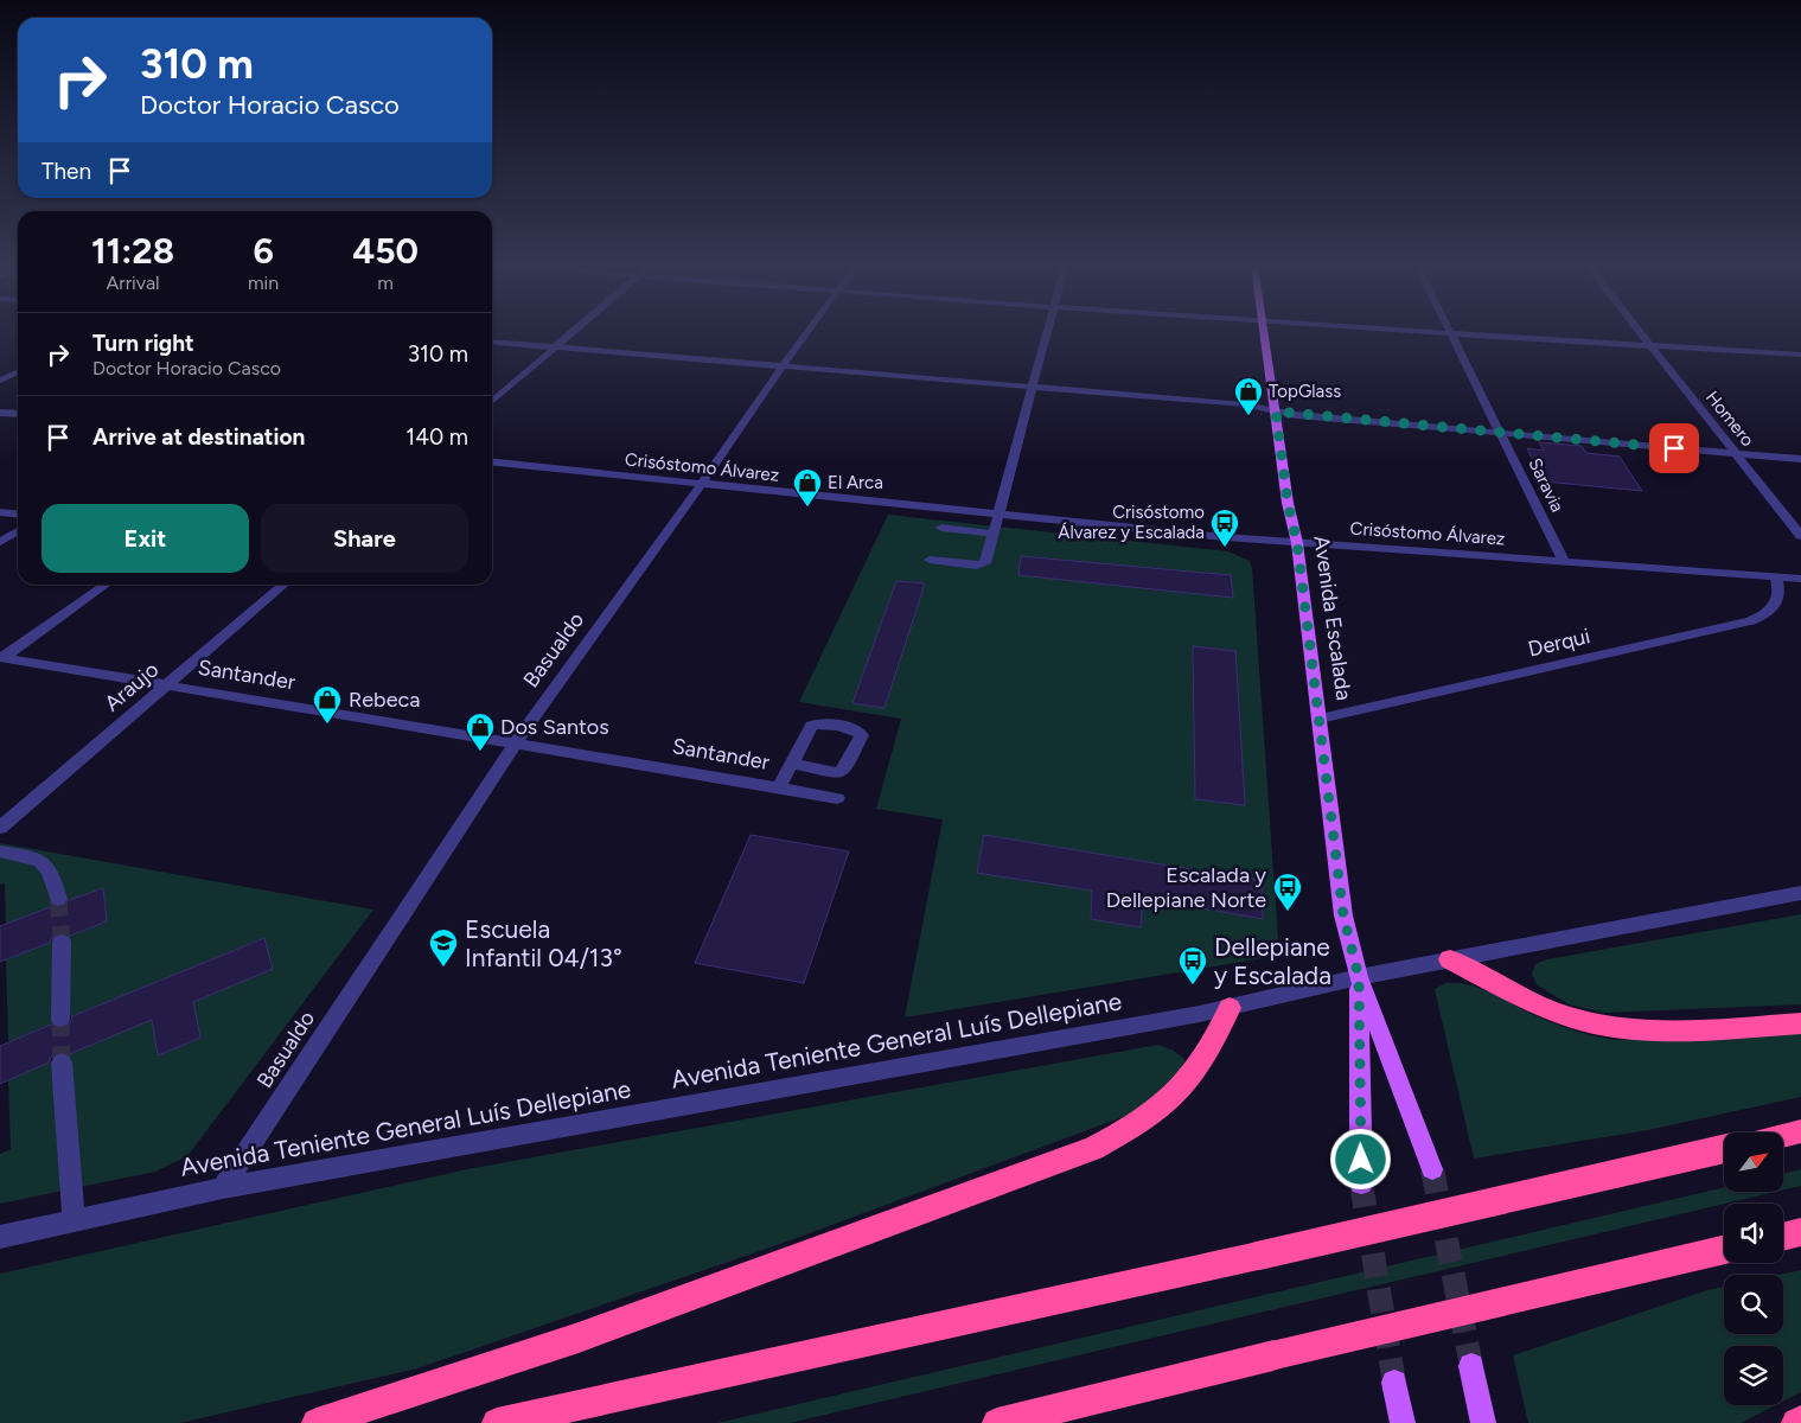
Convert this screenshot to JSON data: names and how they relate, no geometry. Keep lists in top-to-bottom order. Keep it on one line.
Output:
{"streets":{"main road":["Avenida Escalada"],"street":["Homero","Crisóstomo Álvarez","Saravia","Derqui","Basualdo","Santander","Araujo","Avenida Teniente General Luís Dellepiane"]},"crossings":[["Crisóstomo Álvarez","Saravia"],["Crisóstomo Álvarez","Avenida Escalada"],["Crisóstomo Álvarez","Derqui"],["Crisóstomo Álvarez","Basualdo"],["Avenida Escalada","Derqui"],["Avenida Escalada","Avenida Teniente General Luís Dellepiane"],["Basualdo","Santander"],["Basualdo","Avenida Teniente General Luís Dellepiane"],["Santander","Araujo"]],"places":{"shop":["TopGlass","El Arca","Rebeca","Dos Santos"],"bus stop":["Crisóstomo Álvarez y Escalada","Escalada y Dellepiane Norte","Dellepiane y Escalada"],"school or university":["Escuela Infantil 04/13°"]},"north":"top right","page":{"turn":["310 m","Doctor Horacio Casco"],"then":"Then","eta":["11:28","Arrival","6","min","450","m"],"list":[{"name":"Turn right","note":"Doctor Horacio Casco","value":"310 m"},{"name":"Arrive at destination","value":"140 m"}],"buttons":["Exit","Share"]}}
